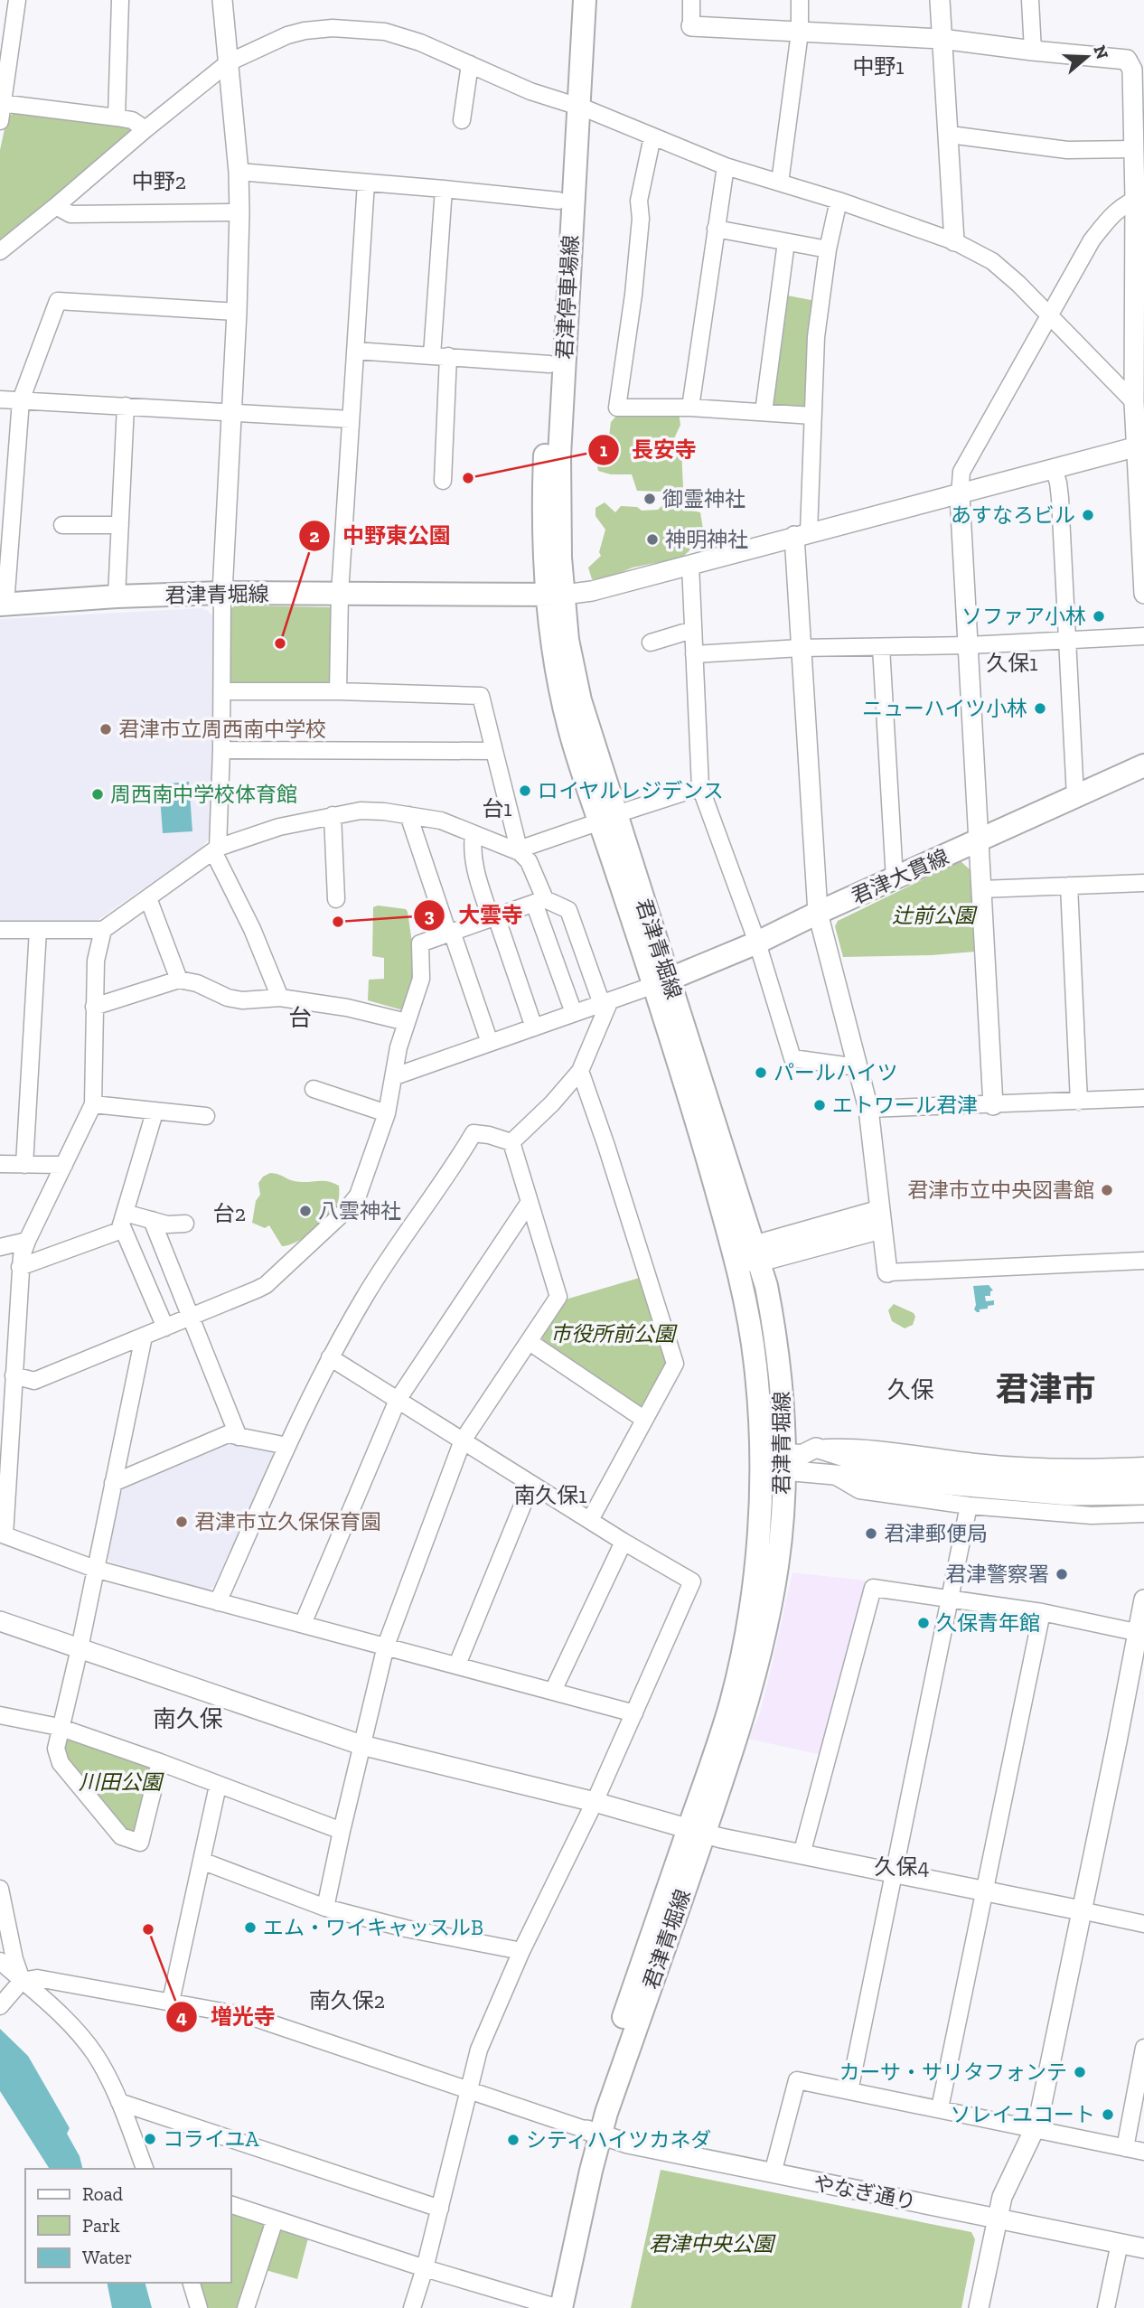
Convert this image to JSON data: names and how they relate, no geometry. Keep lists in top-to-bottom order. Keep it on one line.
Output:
{"streets":{"main road":["君津停車場線","君津青堀線","君津大貫線"],"street":["やなぎ通り"]},"crossings":[["君津停車場線","君津青堀線"],["君津青堀線","君津大貫線"],["君津青堀線","やなぎ通り"]],"districts":["中野1","中野2","久保1","台1","台","台2","君津市","久保","南久保1","南久保","久保4","南久保2"],"parks":["辻前公園","市役所前公園","川田公園","君津中央公園"],"places":["長安寺","御霊神社","あすなろビル","神明神社","ソファア小林","中野東公園","ニューハイツ小林","君津市立周西南中学校","ロイヤルレジデンス","周西南中学校体育館","大雲寺","パールハイツ","エトワール君津","君津市立中央図書館","八雲神社","君津市立久保保育園","君津郵便局","君津警察署","久保青年館","エム・ワイキャッスルB","増光寺","カーサ・サリタフォンテ","ソレイユコート","コライユA","シティハイツカネダ"],"legend":["Road","Park","Water"],"north":"right"}
